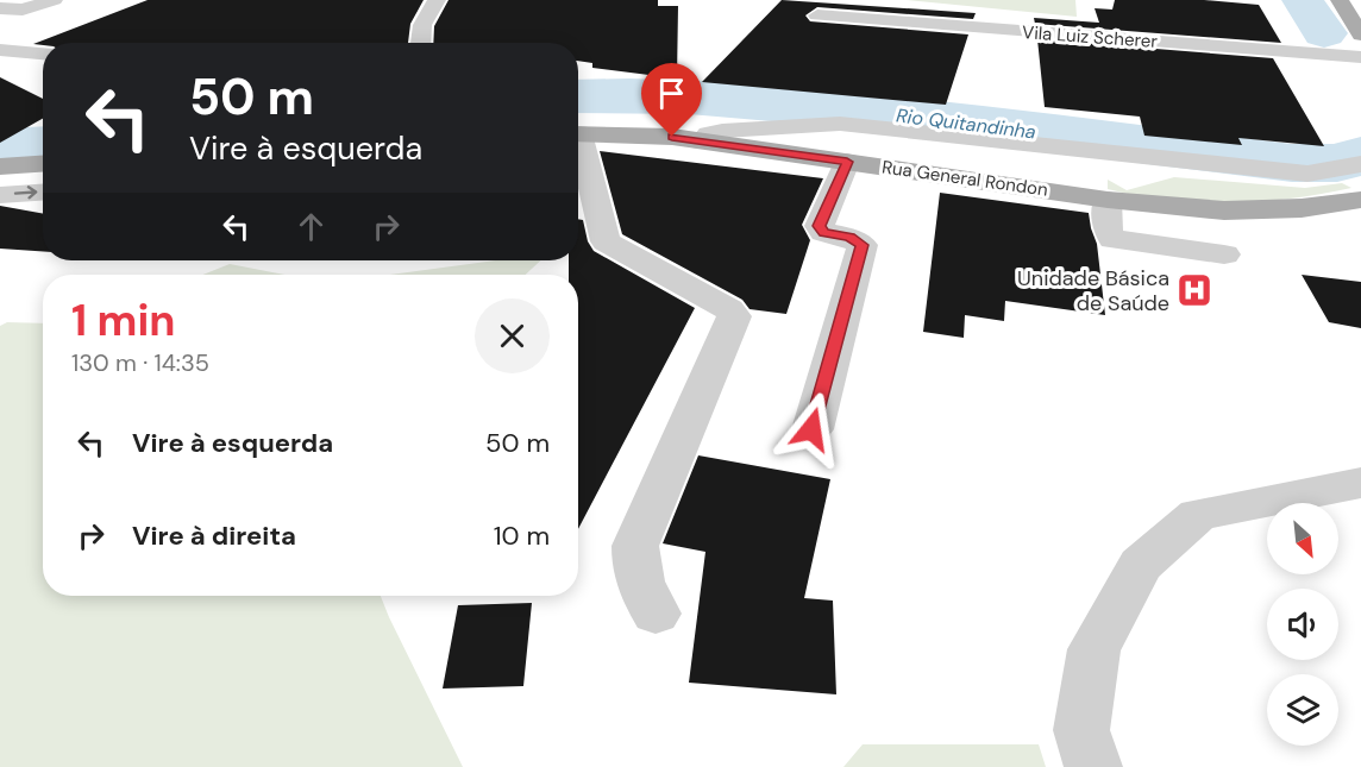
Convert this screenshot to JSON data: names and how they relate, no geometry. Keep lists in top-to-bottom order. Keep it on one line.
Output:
{"streets":{"main road":["Rua General Rondon"],"street":["Vila Luiz Scherer"]},"water":["Rio Quitandinha"],"places":{"hospital":["Unidade Básica de Saúde"]},"north":"bottom right","page":{"turn":["50 m","Vire à esquerda"],"heading":["1 min","130 m · 14:35"],"list":[{"name":"Vire à esquerda","value":"50 m"},{"name":"Vire à direita","value":"10 m"}]}}
